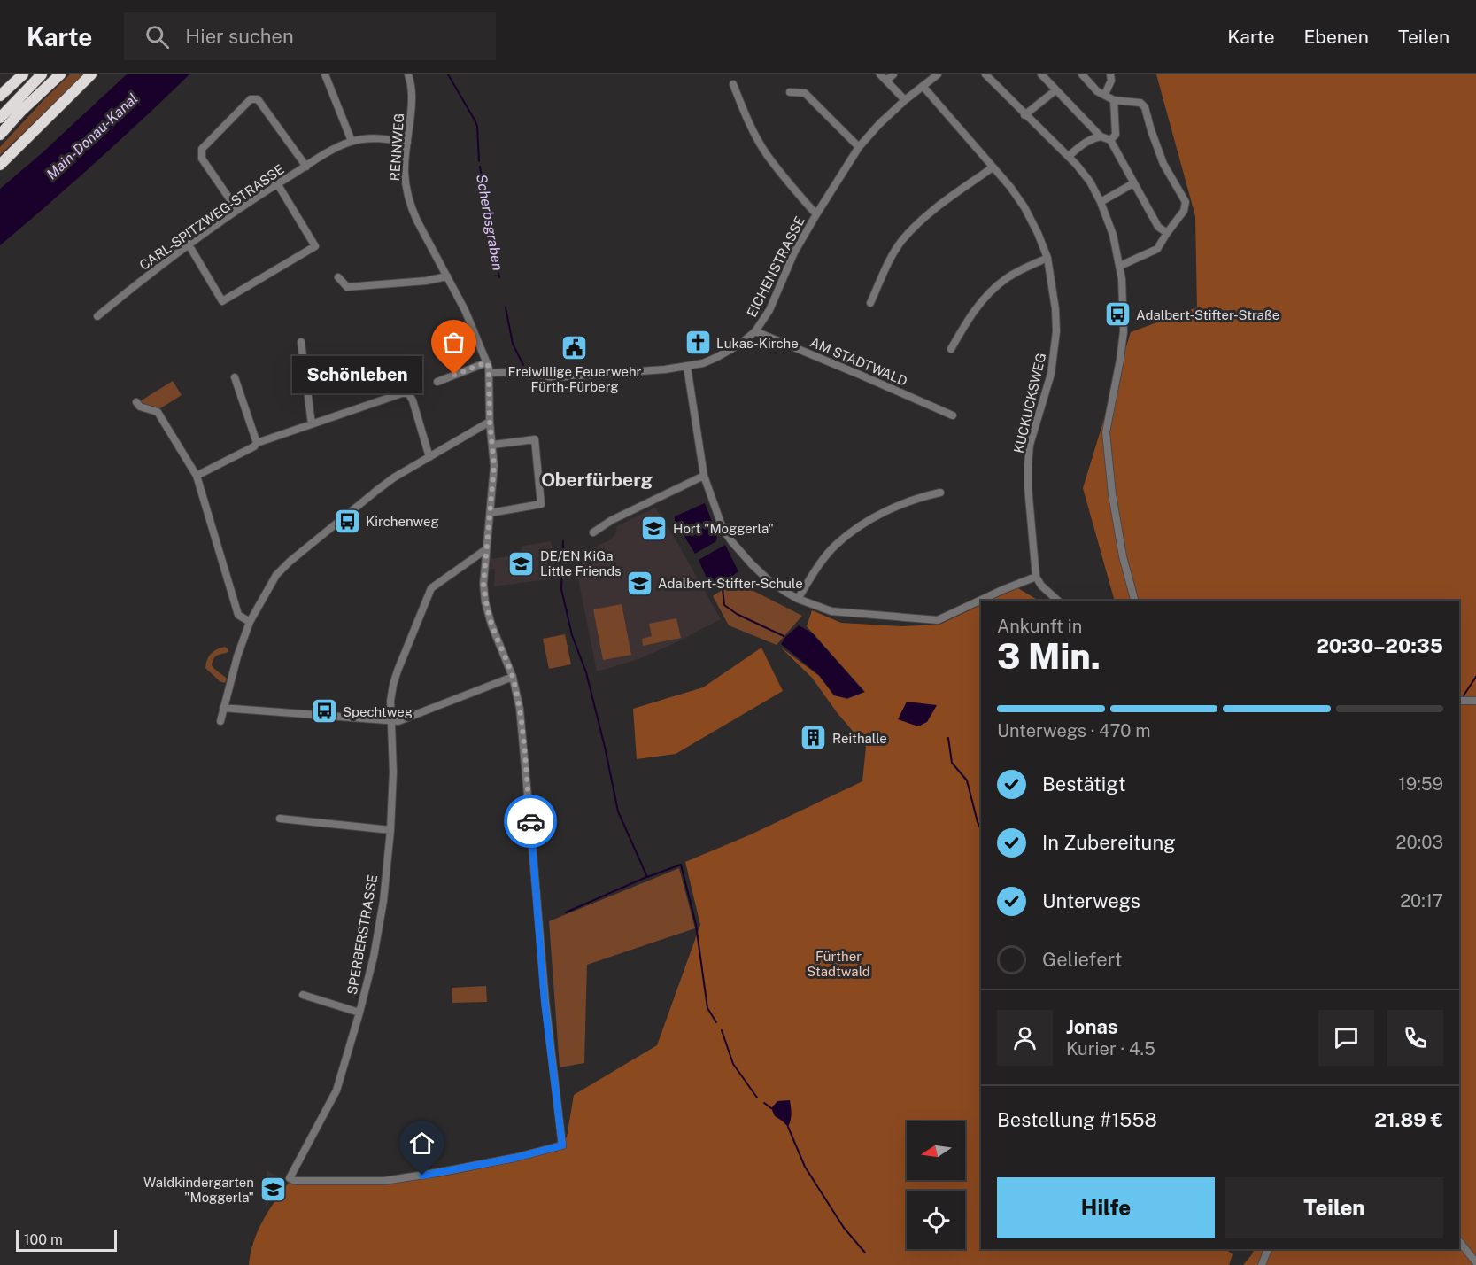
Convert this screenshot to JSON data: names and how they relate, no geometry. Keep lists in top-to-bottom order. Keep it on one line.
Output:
{"streets":{"street":["RENNWEG","CARL-SPITZWEG-STRASSE","EICHENSTRASSE","AM STADTWALD","KUCKUCKSWEG","SPERBERSTRASSE"]},"crossings":[["RENNWEG","CARL-SPITZWEG-STRASSE"],["RENNWEG","EICHENSTRASSE"],["RENNWEG","SPERBERSTRASSE"],["EICHENSTRASSE","AM STADTWALD"],["EICHENSTRASSE","KUCKUCKSWEG"]],"districts":["Oberfürberg"],"water":["Main-Donau-Kanal","Scherbsgraben"],"parks":["Fürther Stadtwald"],"places":{"bus stop":["Adalbert-Stifter-Straße","Kirchenweg","Spechtweg"],"church":["Lukas-Kirche"],"public building":["Freiwillige Feuerwehr Fürth-Fürberg"],"other":["Schönleben"],"school or university":["Hort \"Moggerla\"","DE/EN KiGa Little Friends","Adalbert-Stifter-Schule","Waldkindergarten \"Moggerla\""],"building":["Reithalle"]},"scale_bar":"100 m","north":"left","page":{"header":"Karte","search":"Hier suchen","nav":["Karte","Ebenen","Teilen"],"bubble":"Schönleben","heading":["3 Min.","Ankunft in","20:30–20:35"],"panel":["Jonas","Kurier · 4.5","Bestellung #1558","21.89 €"],"bar":"Unterwegs · 470 m","list":[["Bestätigt","19:59"],["In Zubereitung","20:03"],["Unterwegs","20:17"],"Geliefert"],"buttons":["Hilfe","Teilen"],"scale":"100 m"}}
